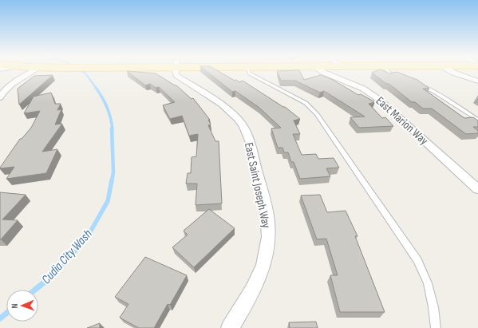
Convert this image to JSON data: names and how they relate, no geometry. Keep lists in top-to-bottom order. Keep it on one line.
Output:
{"streets":{"street":["East Marion Way","East Saint Joseph Way"]},"water":["Cudia City Wash"],"north":"left"}
